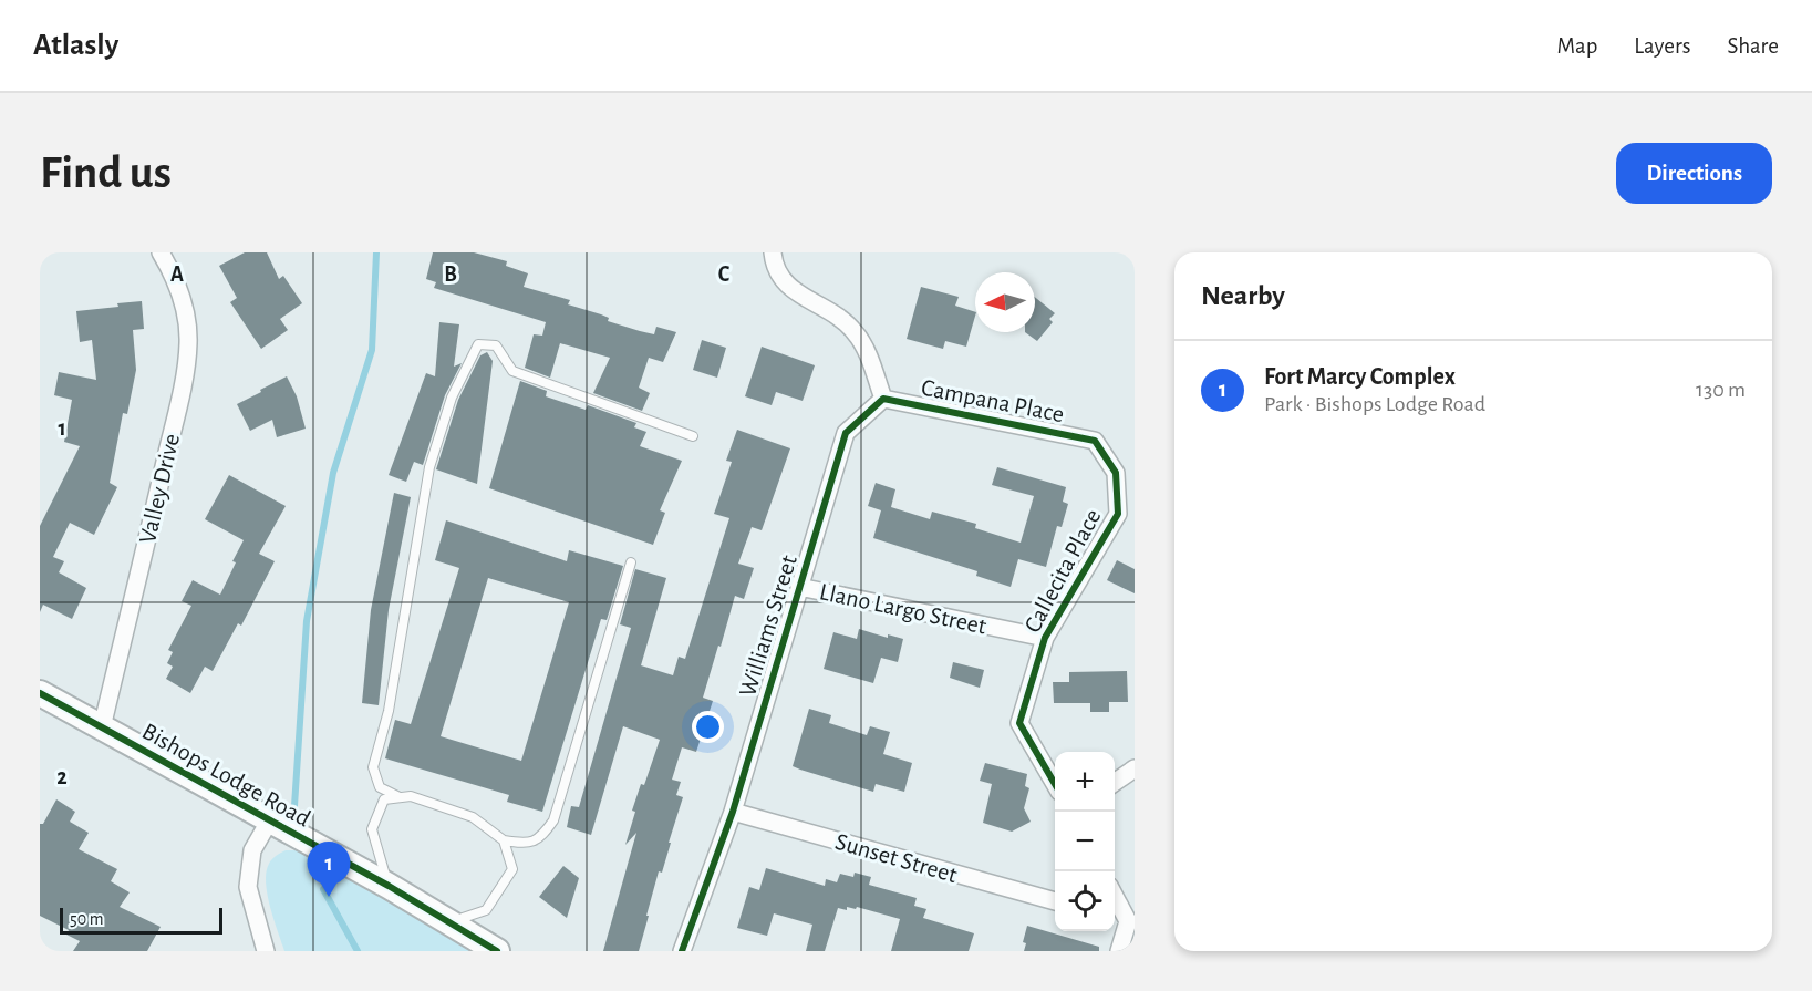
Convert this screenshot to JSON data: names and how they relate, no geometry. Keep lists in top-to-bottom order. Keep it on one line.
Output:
{"streets":{"street":["Campana Place","Valley Drive","Callecita Place","Llano Largo Street","Williams Street","Bishops Lodge Road","Sunset Street"]},"crossings":[["Campana Place","Callecita Place"],["Campana Place","Williams Street"],["Valley Drive","Bishops Lodge Road"],["Callecita Place","Llano Largo Street"],["Llano Largo Street","Williams Street"],["Williams Street","Sunset Street"]],"scale_bar":"50 m","north":"left","page":{"header":"Atlasly","nav":["Map","Layers","Share"],"buttons":"Directions","title":"Find us","heading":"Nearby","list":[{"mark":"1","name":"Fort Marcy Complex","note":"Park · Bishops Lodge Road","value":"130 m"}],"map_buttons":["+","−"],"pins":"1","scale":"50 m"},"grid":{"columns":["A","B","C"],"rows":["1","2"]}}
